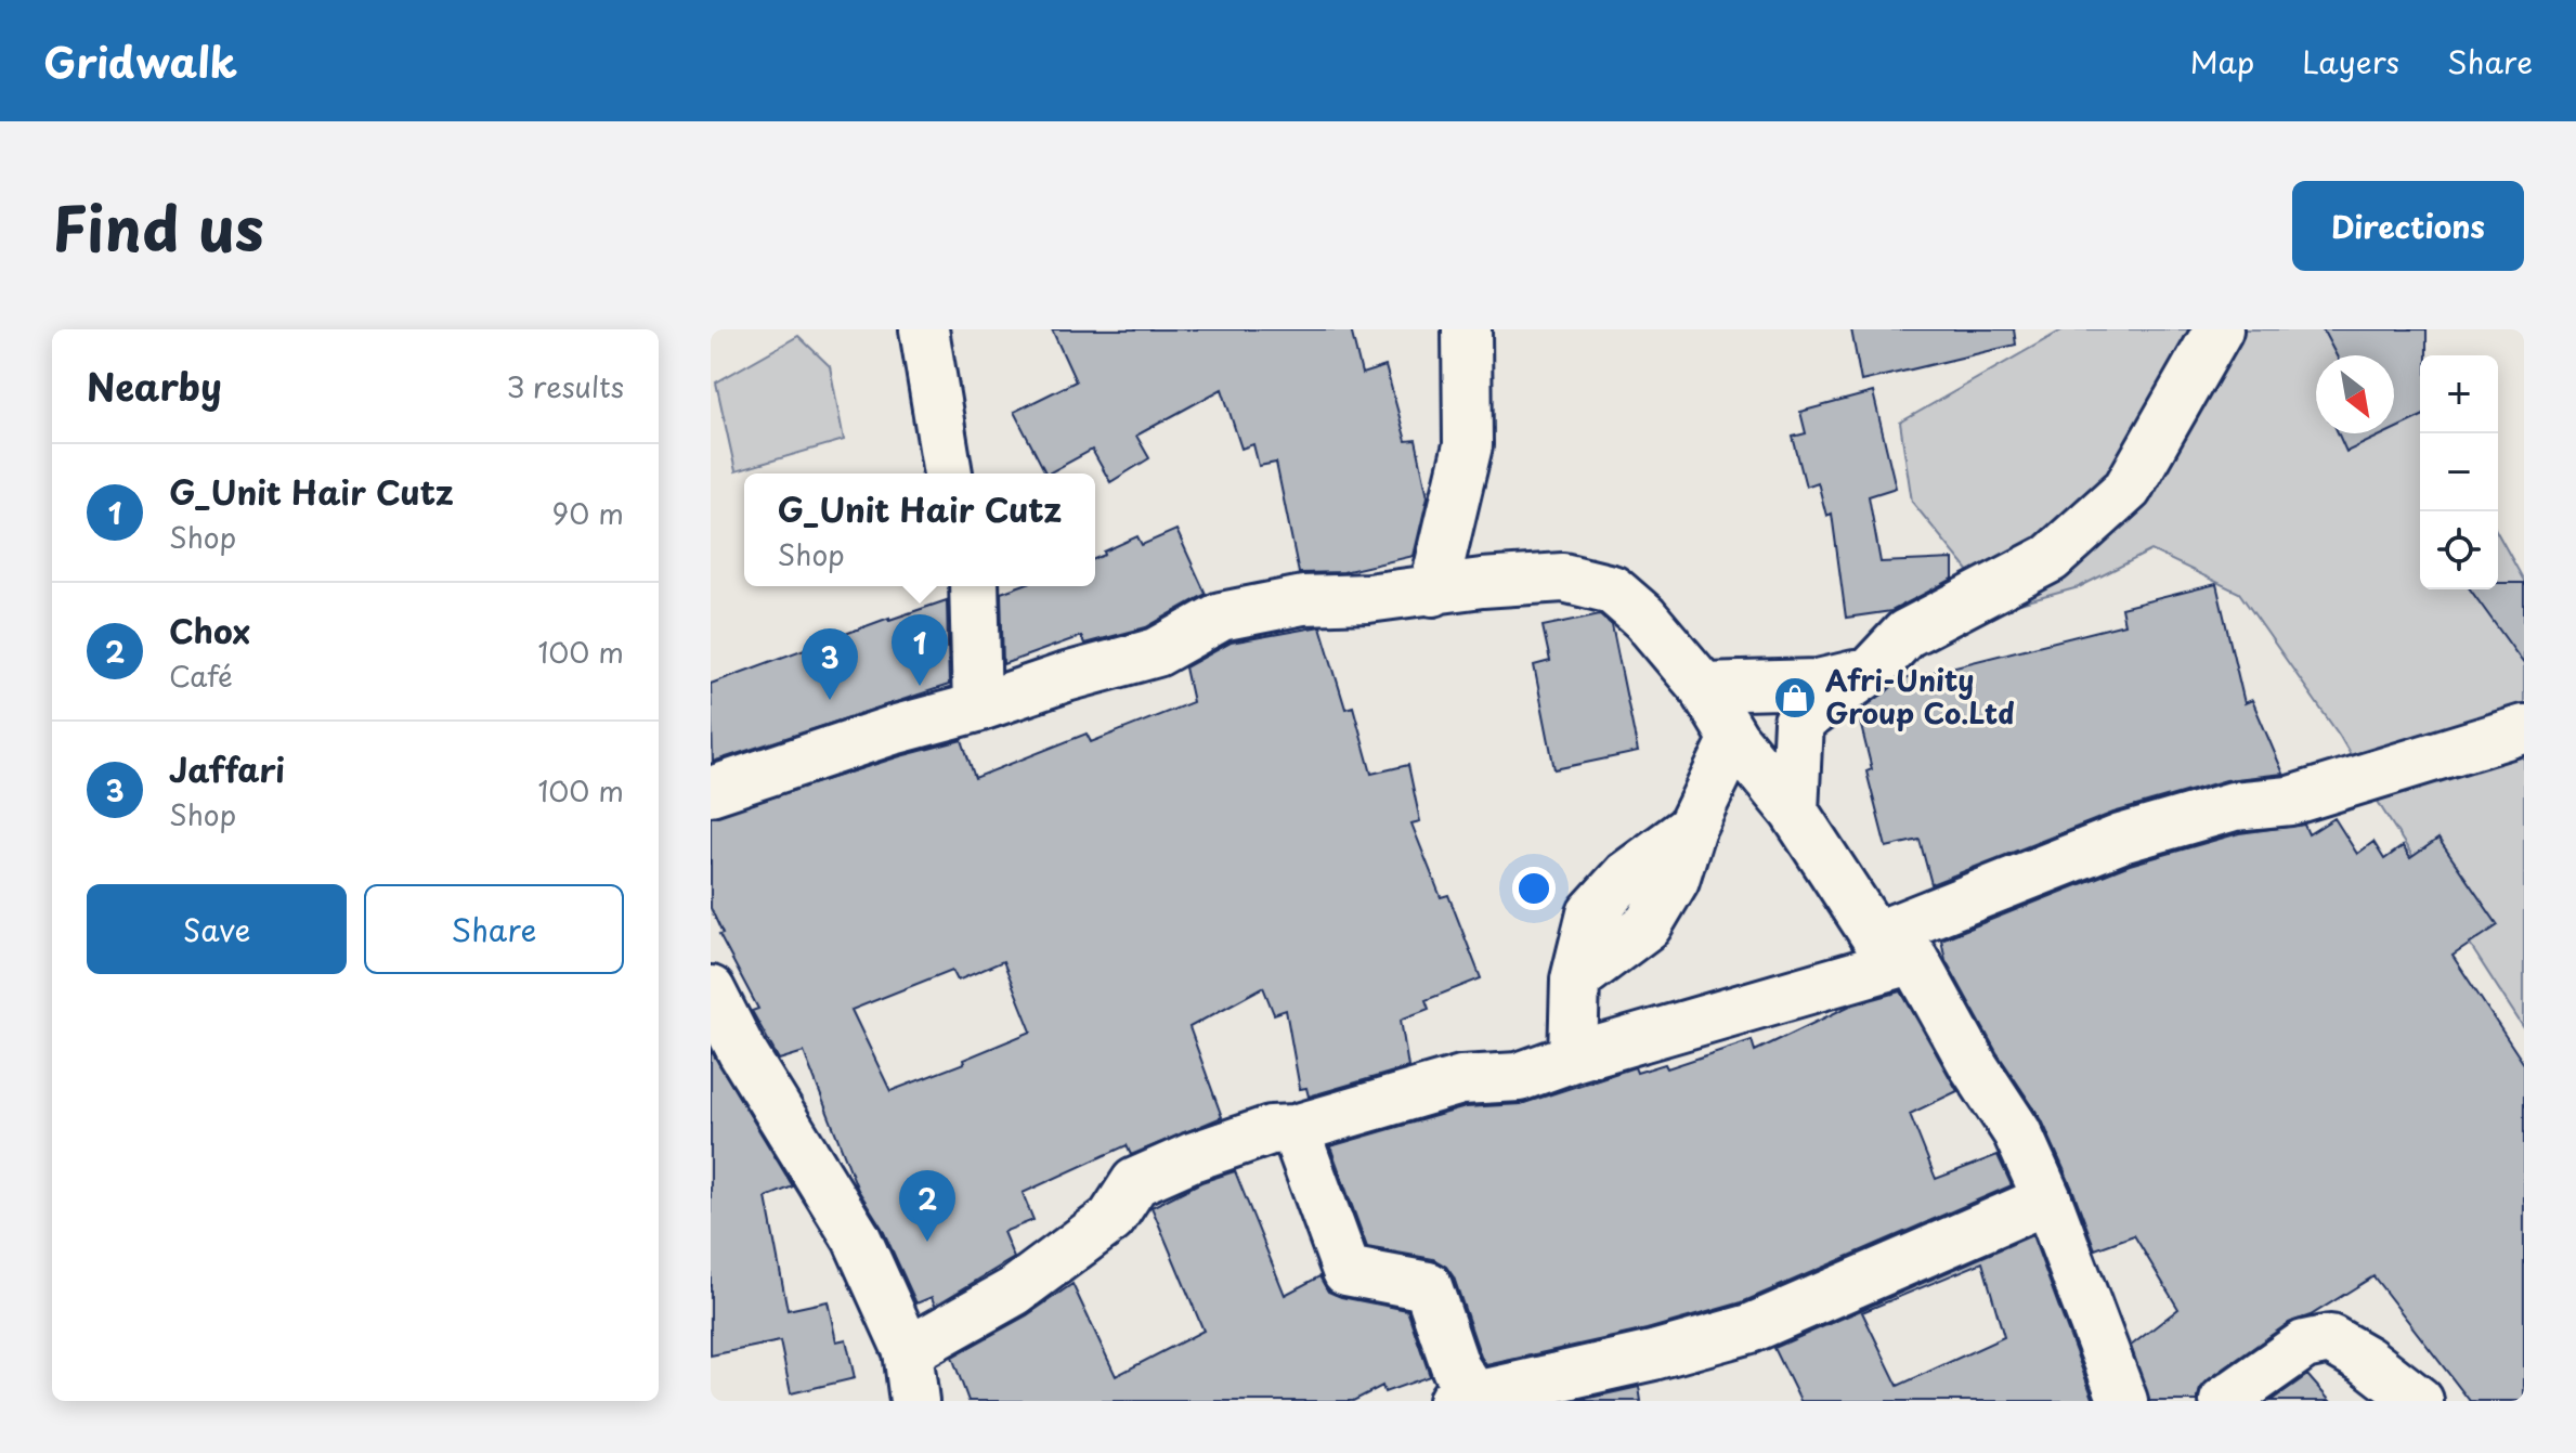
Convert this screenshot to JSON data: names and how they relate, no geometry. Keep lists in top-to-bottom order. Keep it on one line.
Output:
{"places":{"shop":["Afri-Unity Group Co.Ltd"]},"north":"bottom right","page":{"header":"Gridwalk","nav":["Map","Layers","Share"],"title":"Find us","buttons":["Directions",["Save","Share"]],"heading":["Nearby","3 results"],"map_buttons":["+","−"],"list":[{"mark":"1","name":"G_Unit Hair Cutz","note":"Shop","value":"90 m"},{"mark":"2","name":"Chox","note":"Café","value":"100 m"},{"mark":"3","name":"Jaffari","note":"Shop","value":"100 m"}],"popup":["G_Unit Hair Cutz","Shop"],"pins":["1","3","2"]}}
